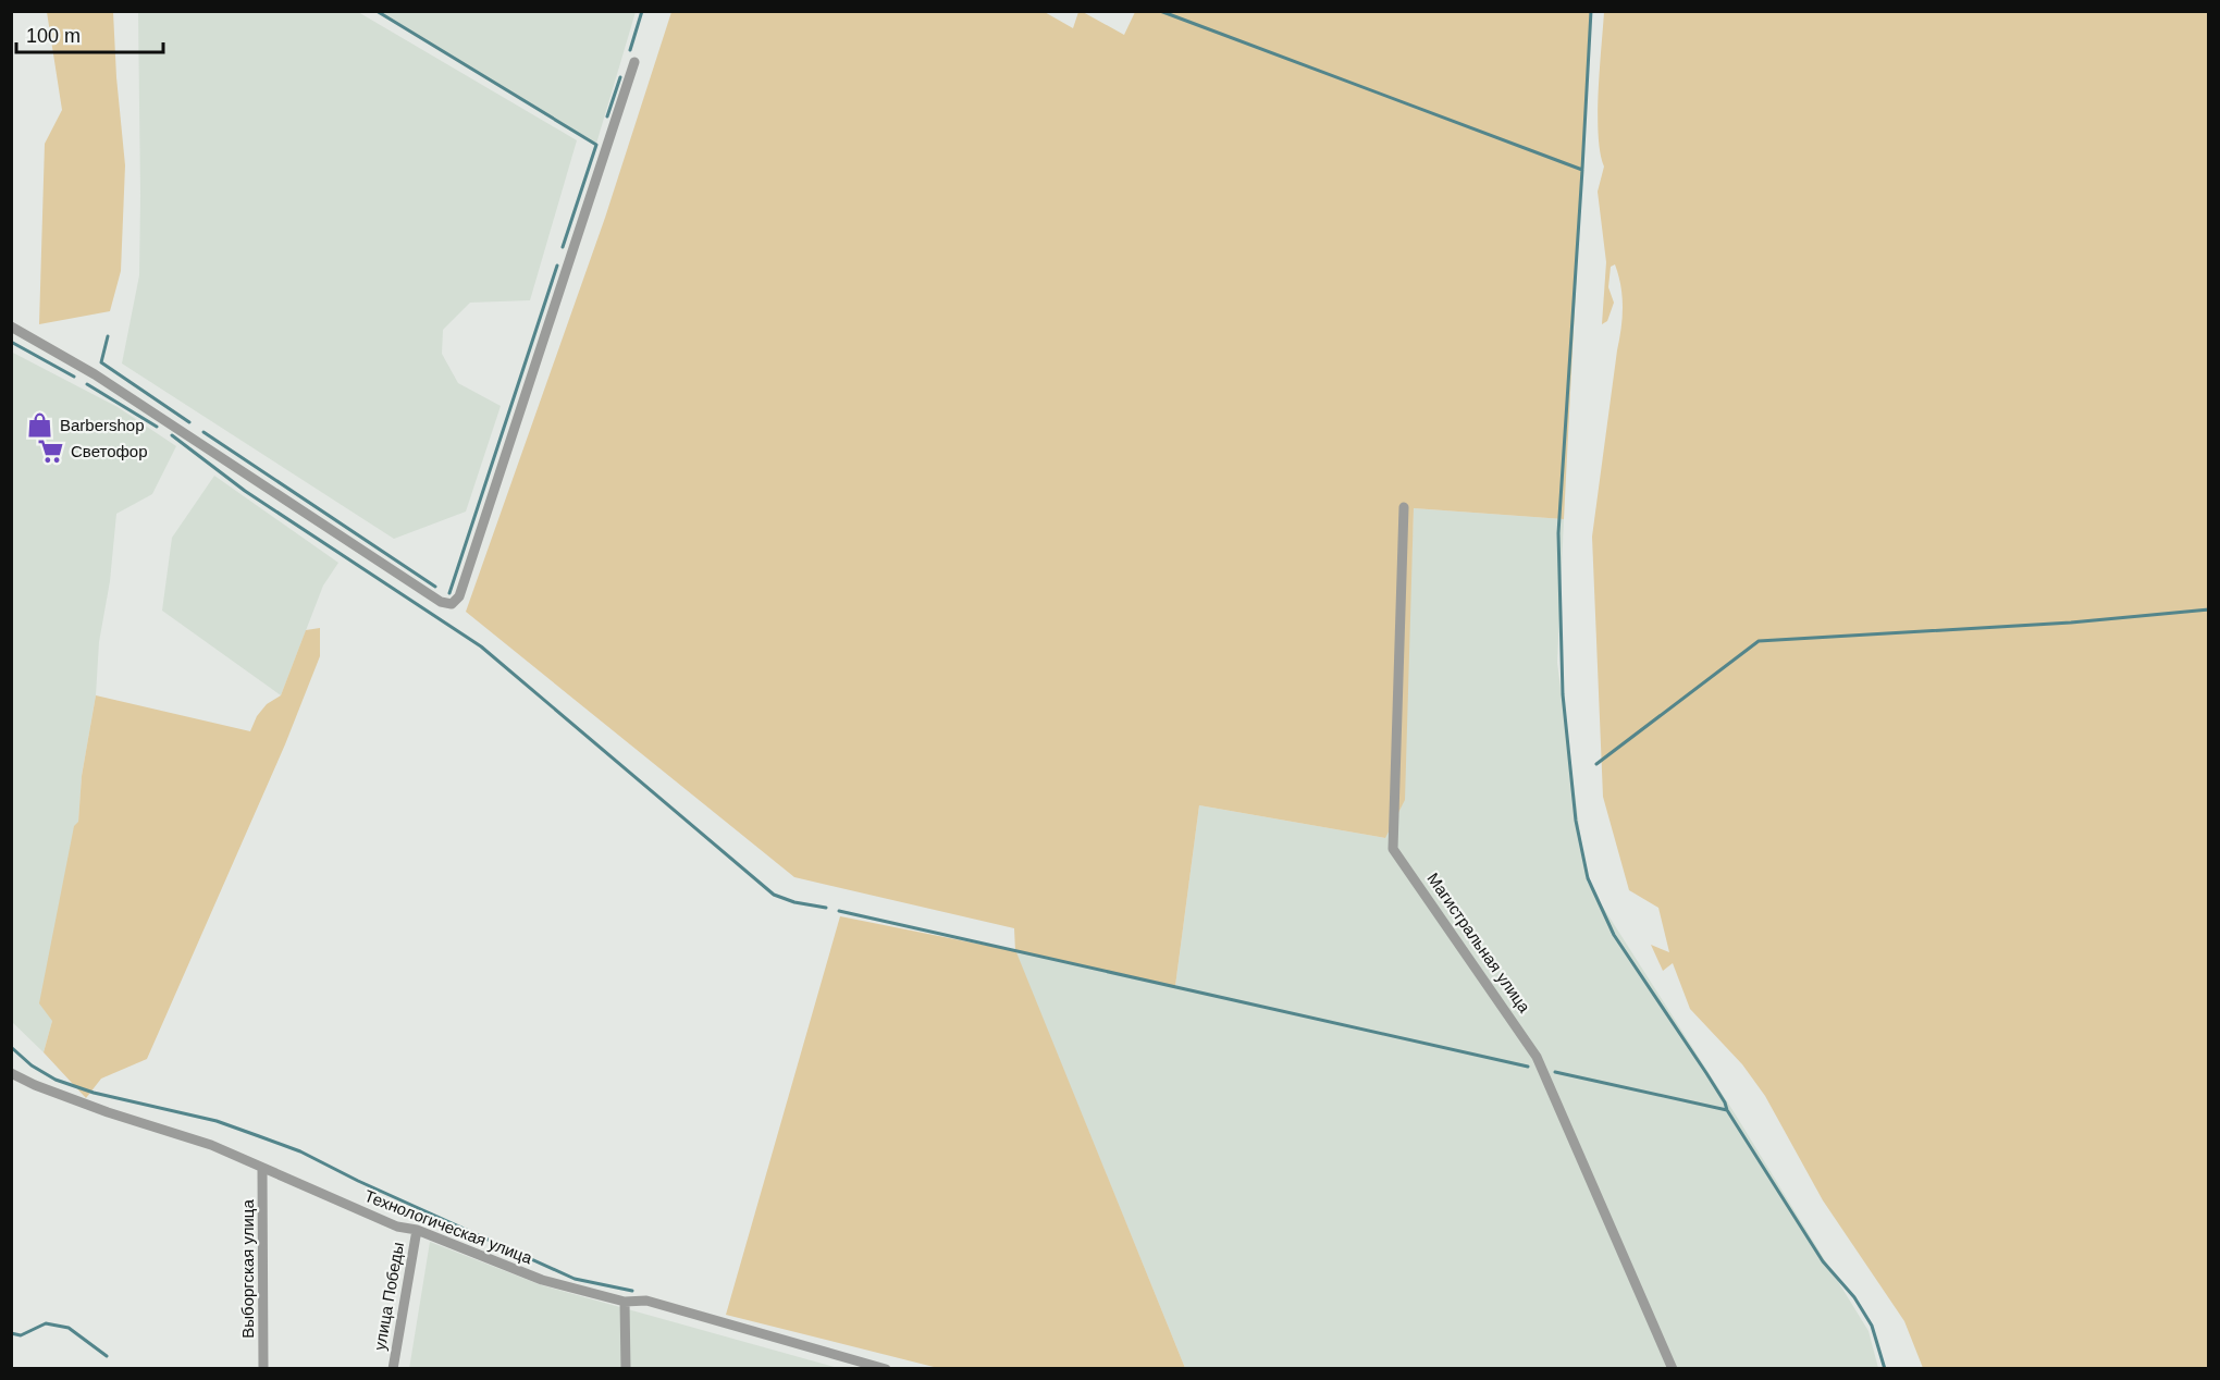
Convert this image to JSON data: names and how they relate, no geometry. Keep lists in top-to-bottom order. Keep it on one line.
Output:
{"streets":{"street":["Магистральная улица","Технологическая улица","Выборгская улица","улица Победы"]},"crossings":[["Технологическая улица","Выборгская улица"],["Технологическая улица","улица Победы"]],"places":{"shop":["Barbershop"],"supermarket":["Светофор"]},"scale_bar":"100 m"}
